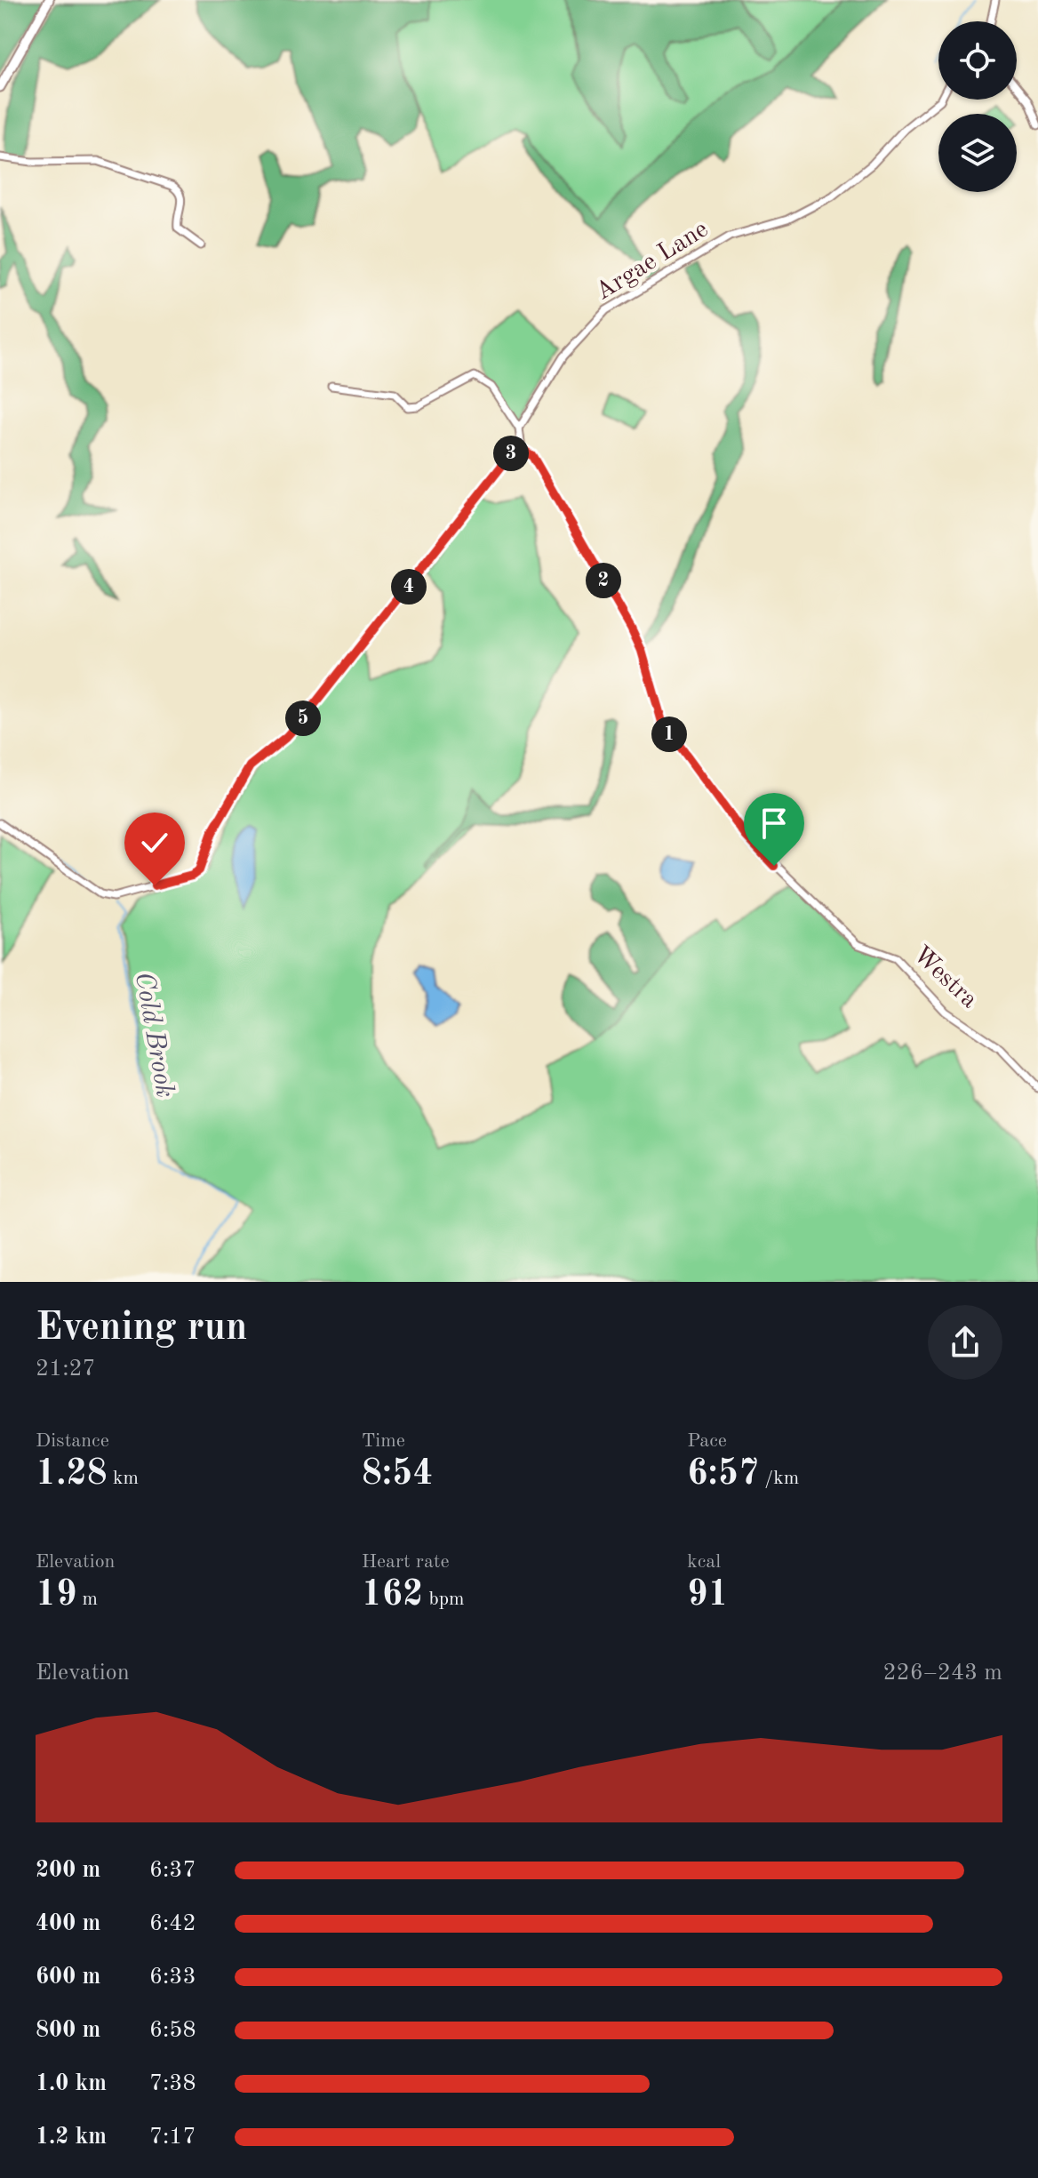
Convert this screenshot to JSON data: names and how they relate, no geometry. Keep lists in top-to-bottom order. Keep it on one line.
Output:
{"streets":{"street":["Argae Lane","Westra"]},"water":["Cold Brook"],"page":{"pins":["3","2","4","5","1"],"heading":["Evening run","21:27"],"stats":[["Distance","1.28 km"],["Time","8:54"],["Pace","6:57 /km"],["Elevation","19 m"],["Heart rate","162 bpm"],["kcal","91"]],"chart":["Elevation","226–243 m"],"list":[{"name":"200 m","note":"6:37"},{"name":"400 m","note":"6:42"},{"name":"600 m","note":"6:33"},{"name":"800 m","note":"6:58"},{"name":"1.0 km","note":"7:38"},{"name":"1.2 km","note":"7:17"}]}}
